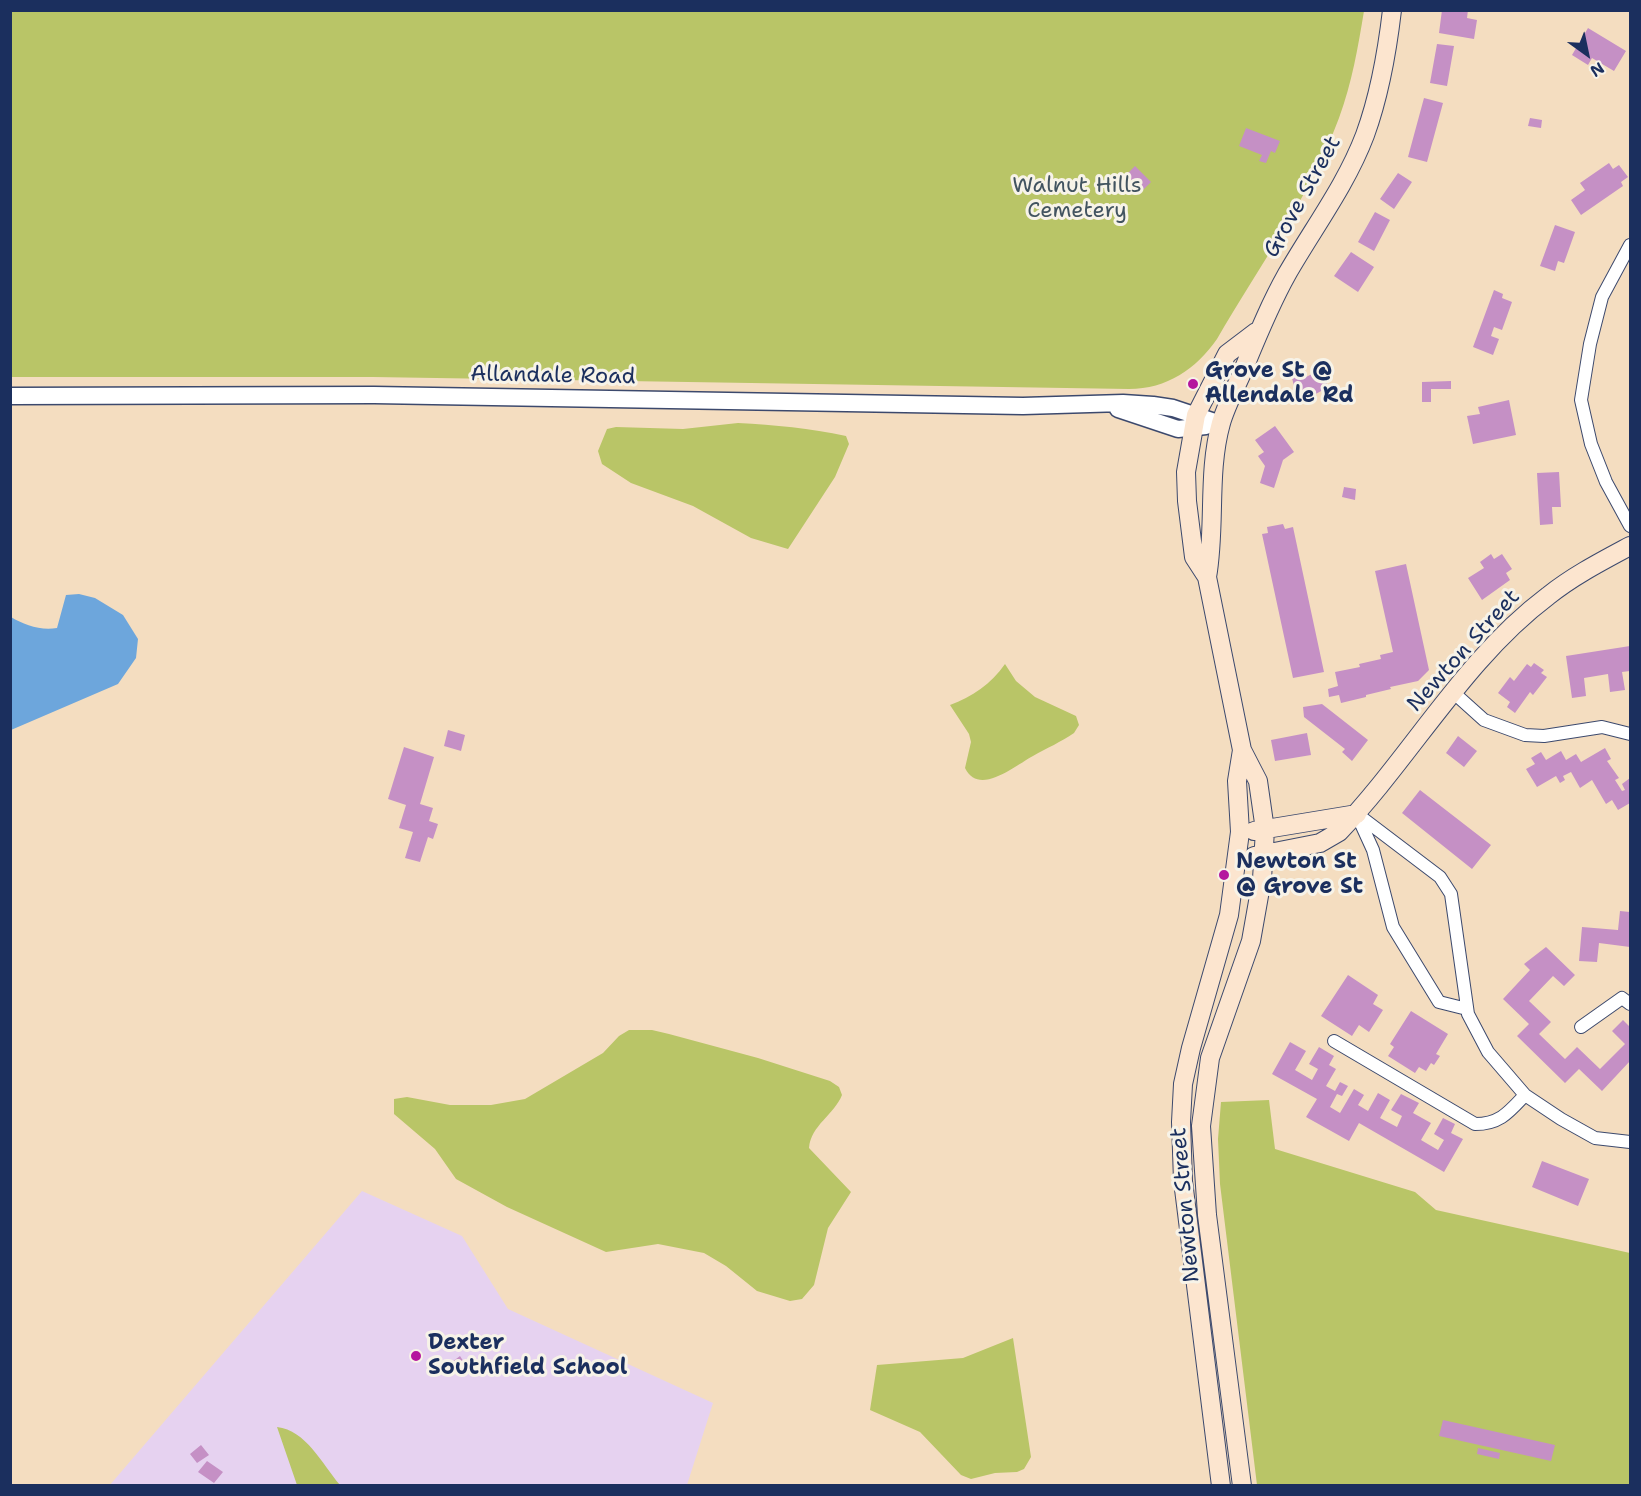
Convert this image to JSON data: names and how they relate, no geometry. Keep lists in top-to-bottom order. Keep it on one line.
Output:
{"streets":{"main road":["Grove Street","Newton Street"],"street":["Allandale Road"]},"crossings":[["Grove Street","Allandale Road"],["Grove Street","Newton Street"]],"parks":["Walnut Hills Cemetery"],"places":["Grove St @ Allendale Rd","Newton St @ Grove St","Dexter Southfield School"],"north":"bottom right"}
